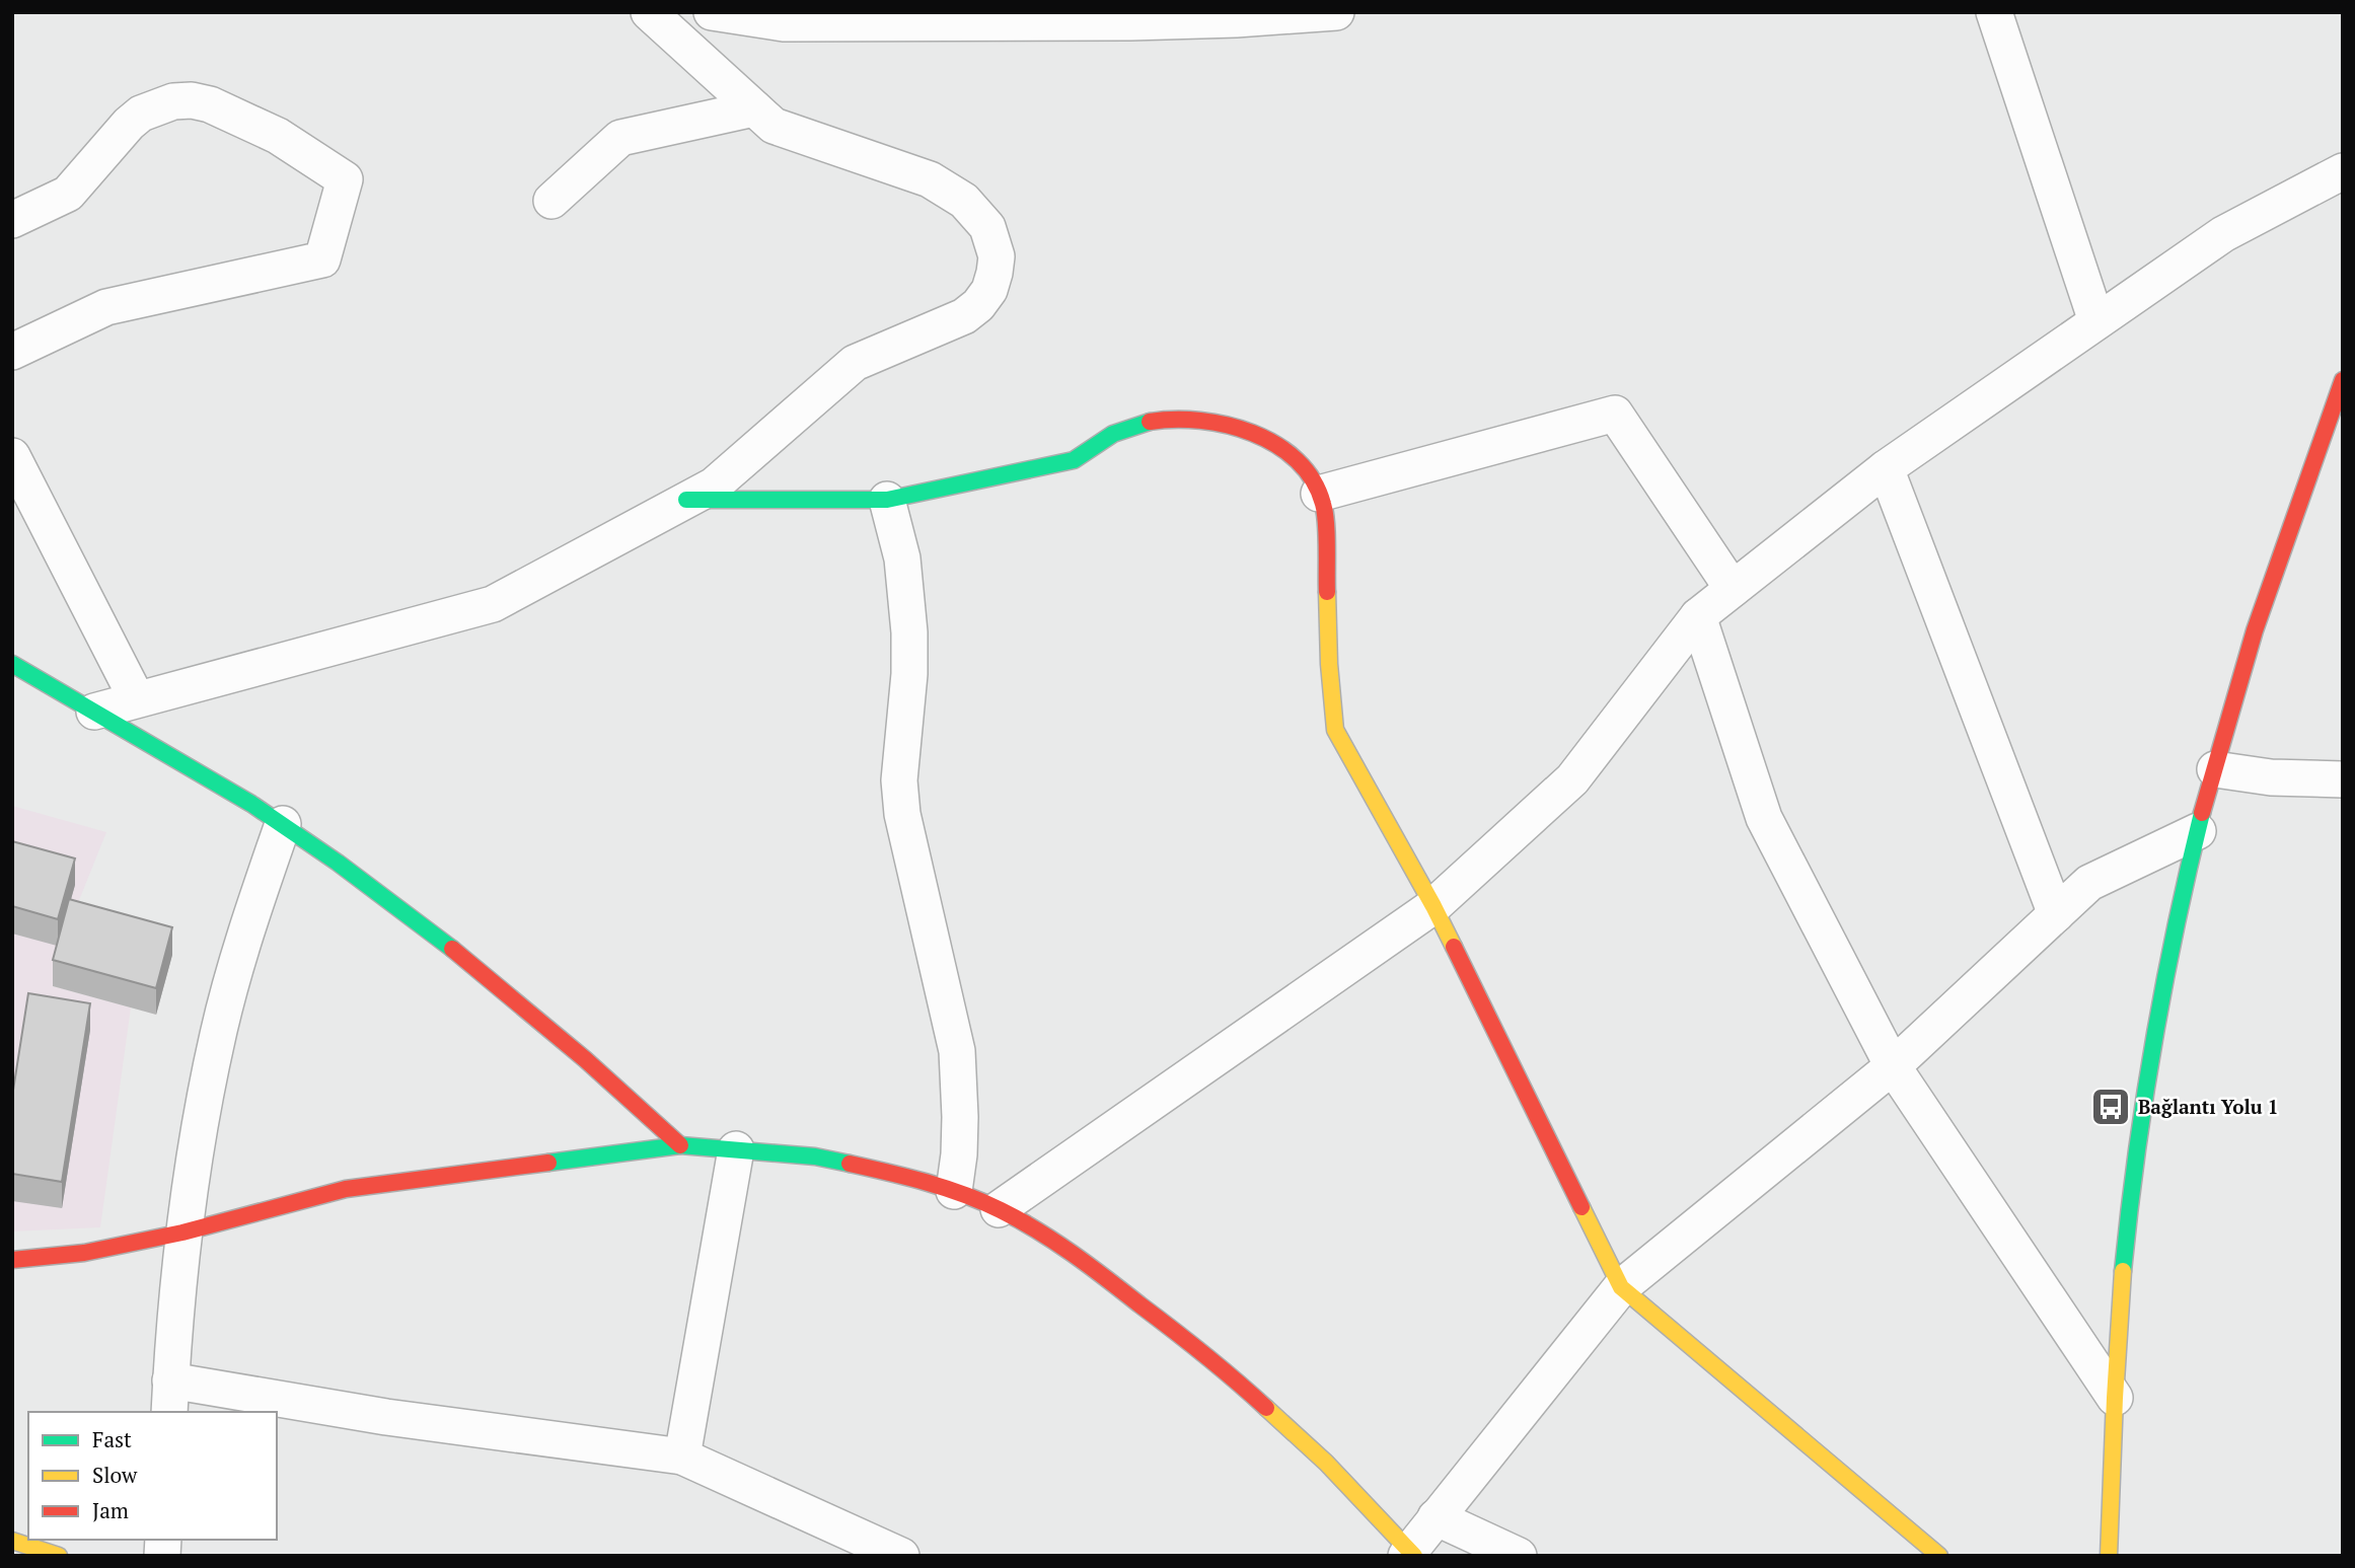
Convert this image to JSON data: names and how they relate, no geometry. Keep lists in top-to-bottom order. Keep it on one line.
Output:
{"places":{"bus stop":["Bağlantı Yolu 1"]},"legend":["Fast","Slow","Jam"]}
